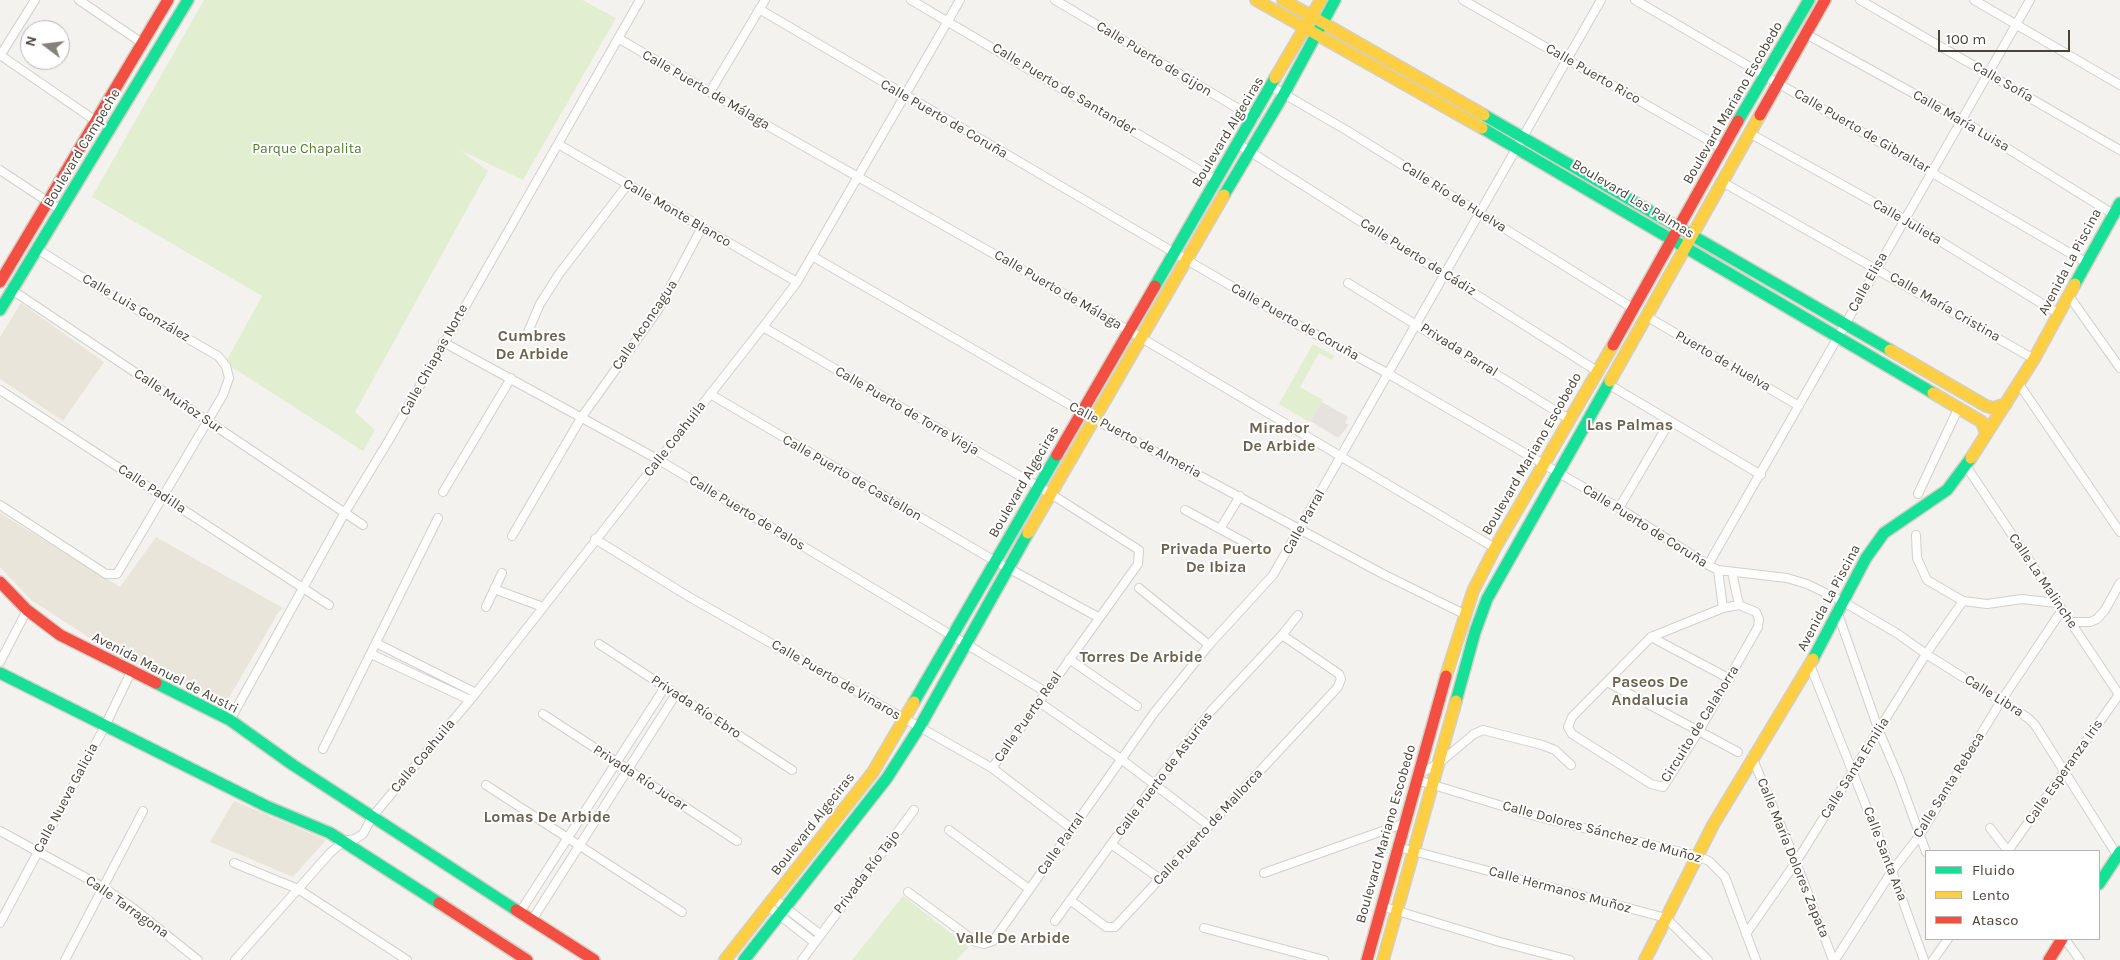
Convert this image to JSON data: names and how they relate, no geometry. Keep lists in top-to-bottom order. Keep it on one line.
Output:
{"streets":{"street":["Calle Puerto de Gijon","Calle Puerto Rico","Calle Sofía","Calle Puerto de Santander","Calle Puerto de Málaga","Boulevard Mariano Escobedo","Calle Puerto de Coruña","Calle María Luisa","Calle Puerto de Gibraltar","Boulevard Algeciras","Boulevard Campeche","Calle Río de Huelva","Boulevard Las Palmas","Calle Monte Blanco","Calle Julieta","Calle Puerto de Cádiz","Avenida La Piscina","Calle Elisa","Calle María Cristina","Calle Luis González","Calle Aconcagua","Privada Parral","Calle Chiapas Norte","Puerto de Huelva","Calle Muñoz Sur","Calle Puerto de Torre Vieja","Calle Coahuila","Calle Puerto de Almeria","Calle Puerto de Castellon","Calle Padilla","Calle Puerto de Palos","Calle Parral","Calle La Malinche","Avenida Manuel de Austri","Calle Puerto de Vinaros","Calle Libra","Privada Río Ebro","Calle Puerto Real","Circuito de Calahorra","Calle Santa Emilia","Calle Esperanza Iris","Calle Puerto de Asturias","Privada Río Jucar","Calle Santa Rebeca","Calle Nueva Galicia","Calle Puerto de Mallorca","Calle Dolores Sánchez de Muñoz","Calle Santa Ana","Calle María Dolores Zapata","Privada Río Tajo","Calle Hermanos Muñoz","Calle Tarragona"]},"crossings":[["Calle Puerto de Gijon","Boulevard Algeciras"],["Calle Puerto Rico","Boulevard Mariano Escobedo"],["Calle Puerto Rico","Calle Parral"],["Calle Sofía","Calle Elisa"],["Calle Puerto de Santander","Boulevard Algeciras"],["Calle Puerto de Santander","Calle Coahuila"],["Calle Puerto de Málaga","Boulevard Mariano Escobedo"],["Calle Puerto de Málaga","Boulevard Algeciras"],["Calle Puerto de Málaga","Calle Chiapas Norte"],["Calle Puerto de Málaga","Calle Coahuila"],["Calle Puerto de Málaga","Calle Parral"],["Boulevard Mariano Escobedo","Calle Puerto de Coruña"],["Boulevard Mariano Escobedo","Calle María Luisa"],["Boulevard Mariano Escobedo","Calle Puerto de Gibraltar"],["Boulevard Mariano Escobedo","Calle Río de Huelva"],["Boulevard Mariano Escobedo","Boulevard Las Palmas"],["Boulevard Mariano Escobedo","Calle Julieta"],["Boulevard Mariano Escobedo","Calle Puerto de Cádiz"],["Boulevard Mariano Escobedo","Calle María Cristina"],["Boulevard Mariano Escobedo","Privada Parral"],["Boulevard Mariano Escobedo","Puerto de Huelva"],["Boulevard Mariano Escobedo","Calle Puerto de Almeria"],["Boulevard Mariano Escobedo","Calle Dolores Sánchez de Muñoz"],["Boulevard Mariano Escobedo","Calle Hermanos Muñoz"],["Calle Puerto de Coruña","Boulevard Algeciras"],["Calle Puerto de Coruña","Avenida La Piscina"],["Calle Puerto de Coruña","Calle Elisa"],["Calle Puerto de Coruña","Calle Coahuila"],["Calle Puerto de Coruña","Calle Parral"],["Calle Puerto de Coruña","Calle Libra"],["Calle María Luisa","Avenida La Piscina"],["Calle María Luisa","Calle Elisa"],["Calle Puerto de Gibraltar","Avenida La Piscina"],["Calle Puerto de Gibraltar","Calle Elisa"],["Boulevard Algeciras","Calle Río de Huelva"],["Boulevard Algeciras","Boulevard Las Palmas"],["Boulevard Algeciras","Calle Puerto de Cádiz"],["Boulevard Algeciras","Calle Puerto de Torre Vieja"],["Boulevard Algeciras","Calle Puerto de Almeria"],["Boulevard Algeciras","Calle Puerto de Castellon"],["Boulevard Algeciras","Calle Puerto de Palos"],["Boulevard Algeciras","Calle Puerto de Vinaros"],["Boulevard Campeche","Calle Luis González"],["Boulevard Campeche","Calle Muñoz Sur"],["Calle Río de Huelva","Calle Parral"],["Boulevard Las Palmas","Calle Elisa"],["Boulevard Las Palmas","Calle Parral"],["Calle Monte Blanco","Calle Aconcagua"],["Calle Monte Blanco","Calle Chiapas Norte"],["Calle Monte Blanco","Calle Coahuila"],["Calle Julieta","Avenida La Piscina"],["Calle Julieta","Calle Elisa"],["Calle Puerto de Cádiz","Calle Parral"],["Avenida La Piscina","Calle María Cristina"],["Avenida La Piscina","Calle La Malinche"],["Avenida La Piscina","Calle Libra"],["Avenida La Piscina","Calle Dolores Sánchez de Muñoz"],["Avenida La Piscina","Calle Santa Ana"],["Avenida La Piscina","Calle María Dolores Zapata"],["Avenida La Piscina","Calle Hermanos Muñoz"],["Calle Elisa","Calle María Cristina"],["Calle Elisa","Puerto de Huelva"],["Calle Luis González","Calle Muñoz Sur"],["Calle Aconcagua","Calle Puerto de Palos"],["Privada Parral","Calle Parral"],["Calle Chiapas Norte","Calle Muñoz Sur"],["Calle Chiapas Norte","Calle Padilla"],["Calle Chiapas Norte","Calle Puerto de Palos"],["Calle Chiapas Norte","Avenida Manuel de Austri"],["Calle Puerto de Torre Vieja","Calle Coahuila"],["Calle Puerto de Torre Vieja","Calle Puerto Real"],["Calle Coahuila","Calle Puerto de Almeria"],["Calle Coahuila","Calle Puerto de Castellon"],["Calle Coahuila","Calle Puerto de Palos"],["Calle Coahuila","Avenida Manuel de Austri"],["Calle Coahuila","Calle Puerto de Vinaros"],["Calle Puerto de Almeria","Calle Parral"],["Calle Puerto de Castellon","Calle Puerto Real"],["Calle Puerto de Palos","Calle Puerto Real"],["Calle Parral","Calle Puerto de Vinaros"],["Calle La Malinche","Calle Esperanza Iris"],["Calle La Malinche","Calle Santa Rebeca"],["Avenida Manuel de Austri","Calle Nueva Galicia"],["Calle Puerto de Vinaros","Calle Puerto Real"],["Calle Libra","Calle Santa Emilia"],["Calle Libra","Calle Esperanza Iris"],["Calle Libra","Calle Santa Rebeca"],["Calle Santa Emilia","Calle Dolores Sánchez de Muñoz"],["Calle Santa Emilia","Calle Santa Ana"],["Calle Santa Emilia","Calle María Dolores Zapata"],["Calle Puerto de Asturias","Calle Puerto de Mallorca"],["Calle Santa Rebeca","Calle Santa Ana"],["Calle Santa Rebeca","Calle María Dolores Zapata"],["Calle Nueva Galicia","Calle Tarragona"]],"districts":["Cumbres De Arbide","Las Palmas","Mirador De Arbide","Privada Puerto De Ibiza","Torres De Arbide","Paseos De Andalucia","Lomas De Arbide","Valle De Arbide"],"parks":["Parque Chapalita"],"legend":["Fluido","Lento","Atasco"],"scale_bar":"100 m","north":"left"}
